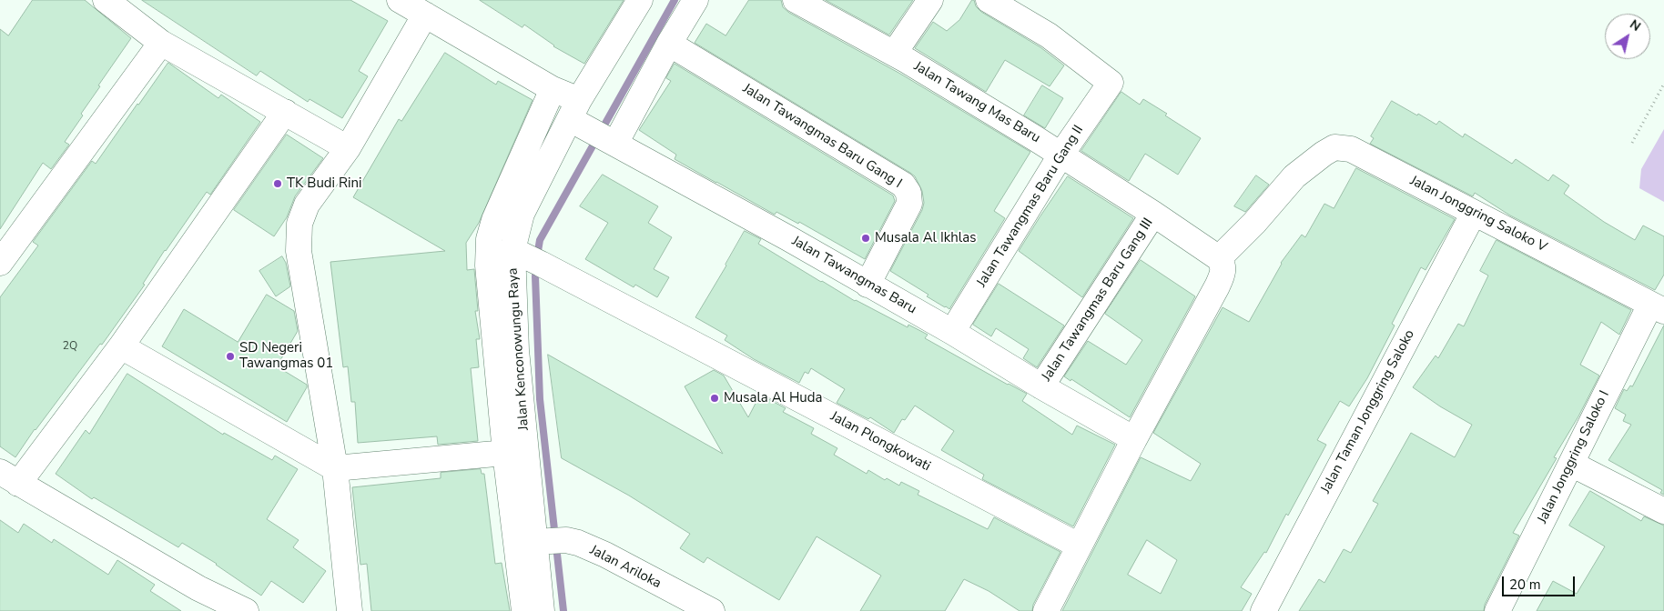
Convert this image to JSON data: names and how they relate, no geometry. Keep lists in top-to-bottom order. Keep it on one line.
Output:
{"streets":{"street":["Jalan Tawang Mas Baru","Jalan Tawangmas Baru Gang I","Jalan Tawangmas Baru Gang II","Jalan Jonggring Saloko V","Jalan Tawangmas Baru","Jalan Tawangmas Baru Gang III","Jalan Kenconowungu Raya","Jalan Taman Jonggring Saloko","Jalan Plongkowati","Jalan Jonggring Saloko I","Jalan Ariloka"]},"crossings":[["Jalan Tawang Mas Baru","Jalan Tawangmas Baru Gang II"],["Jalan Tawang Mas Baru","Jalan Jonggring Saloko V"],["Jalan Tawang Mas Baru","Jalan Tawangmas Baru Gang III"],["Jalan Tawangmas Baru Gang I","Jalan Tawangmas Baru"],["Jalan Tawangmas Baru Gang II","Jalan Tawangmas Baru"],["Jalan Jonggring Saloko V","Jalan Taman Jonggring Saloko"],["Jalan Jonggring Saloko V","Jalan Jonggring Saloko I"],["Jalan Tawangmas Baru","Jalan Tawangmas Baru Gang III"],["Jalan Tawangmas Baru","Jalan Kenconowungu Raya"],["Jalan Kenconowungu Raya","Jalan Plongkowati"],["Jalan Kenconowungu Raya","Jalan Ariloka"]],"places":["TK Budi Rini","Musala Al Ikhlas","SD Negeri Tawangmas 01","Musala Al Huda"],"house_numbers":["2Q"],"scale_bar":"20 m","north":"top right"}
